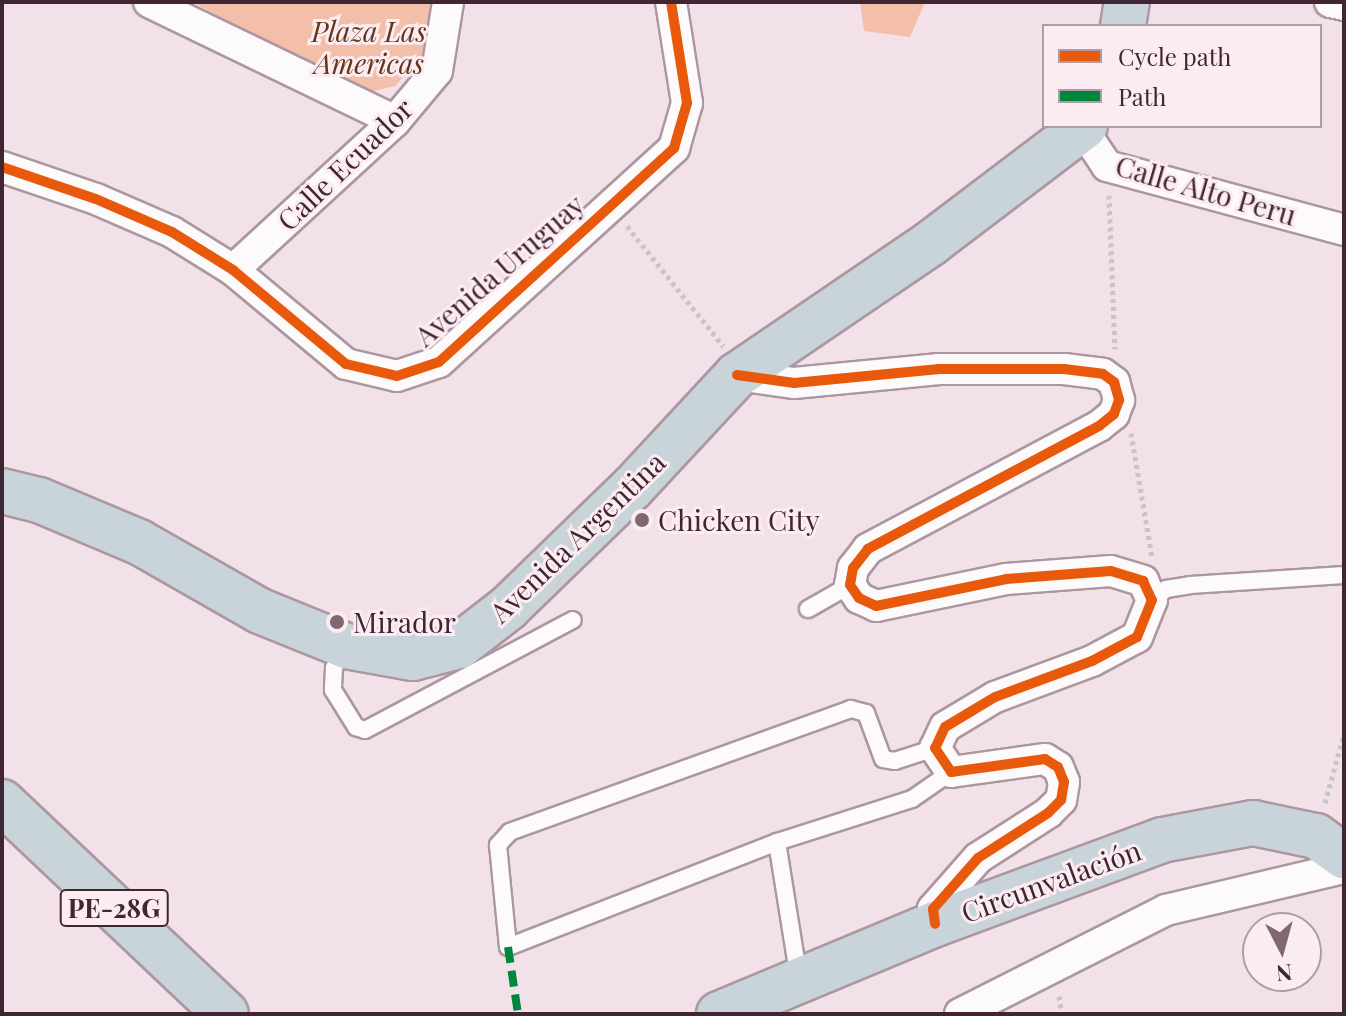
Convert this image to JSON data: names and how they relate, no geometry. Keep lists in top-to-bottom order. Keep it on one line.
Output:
{"streets":{"highway":["Avenida Argentina","Circunvalación","PE-28G"],"street":["Calle Ecuador","Calle Alto Peru","Avenida Uruguay"]},"crossings":[["Calle Ecuador","Avenida Uruguay"],["Calle Alto Peru","Avenida Argentina"]],"parks":["Plaza Las Americas"],"places":["Chicken City","Mirador"],"legend":["Cycle path","Path"],"north":"bottom"}
